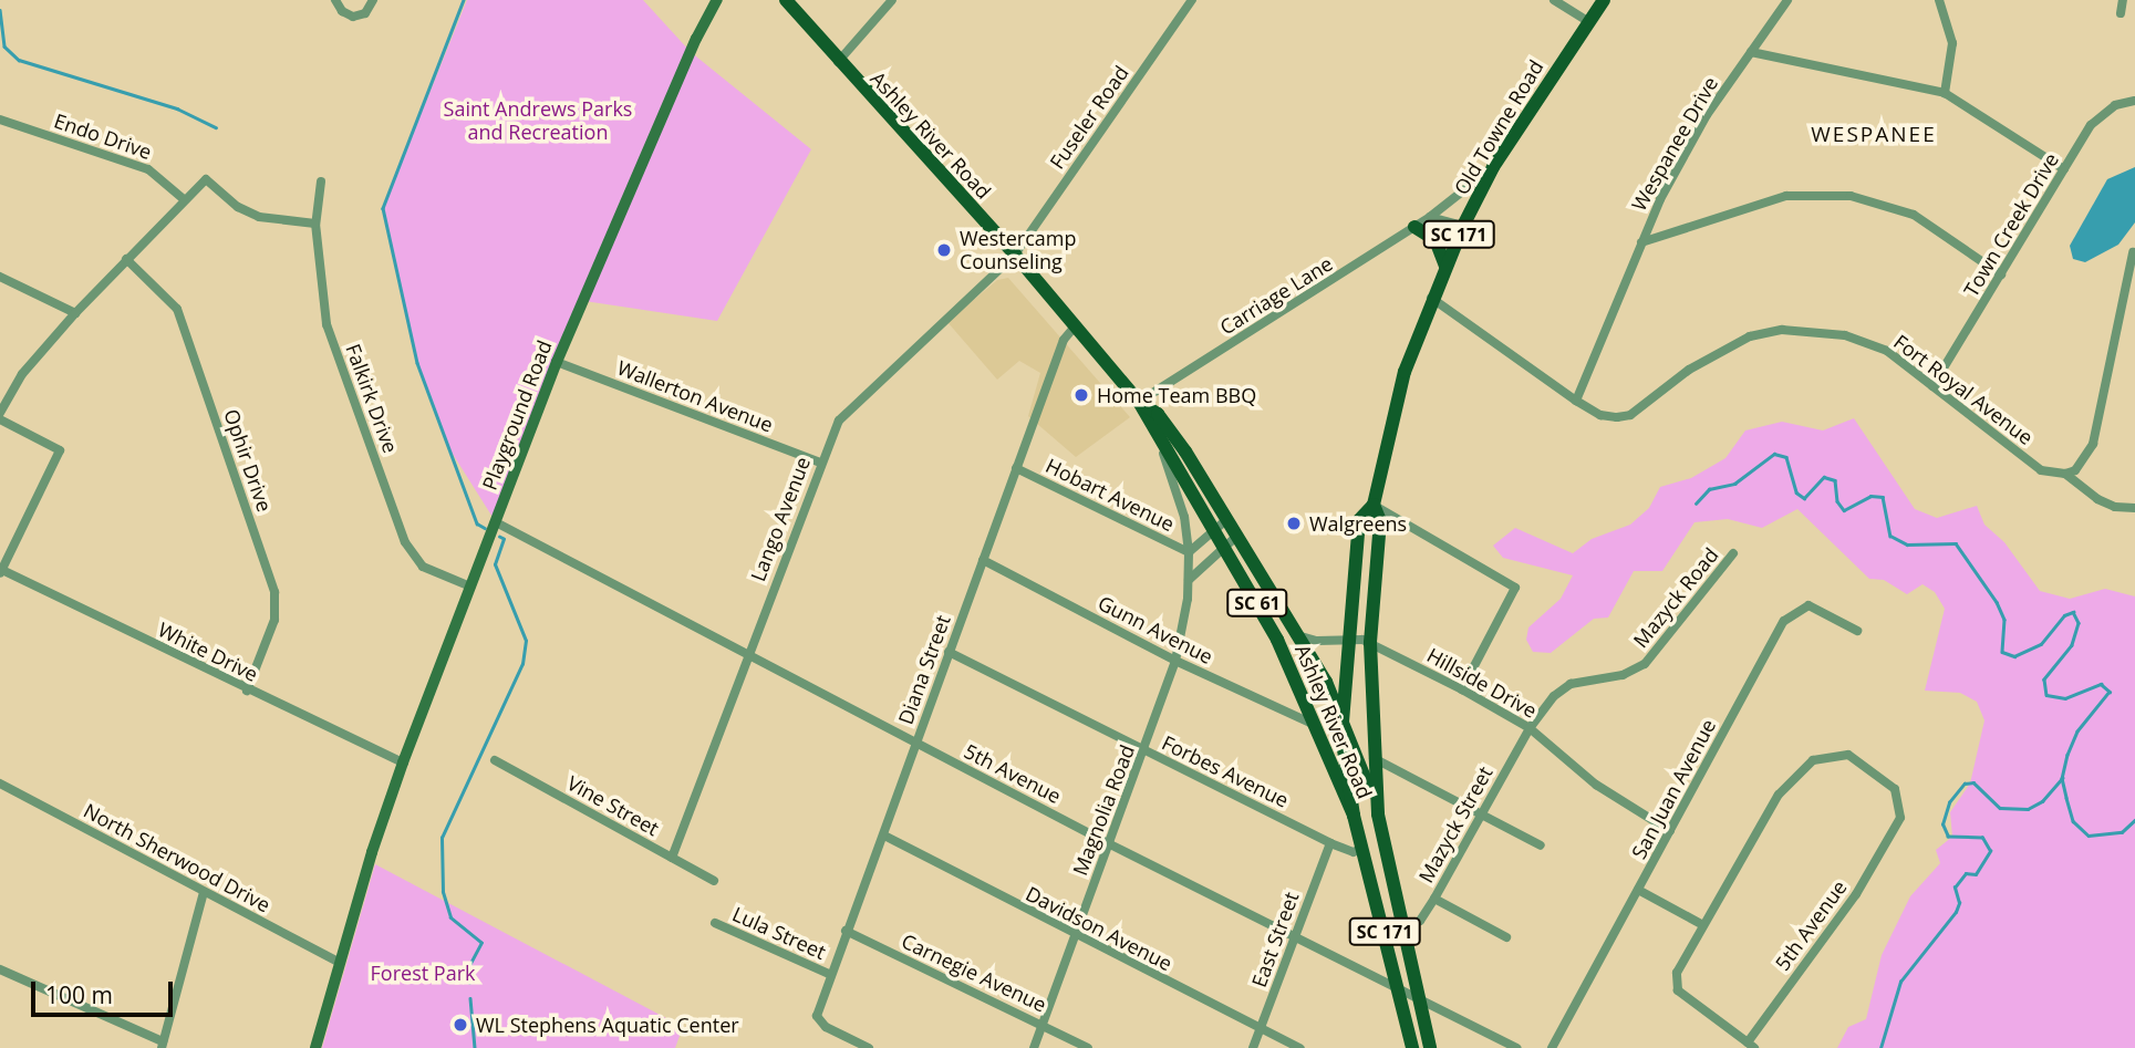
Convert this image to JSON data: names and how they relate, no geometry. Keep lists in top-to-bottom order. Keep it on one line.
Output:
{"streets":{"main road":["Old Towne Road","Ashley River Road","SC 171","Playground Road","SC 61"],"street":["Fuseler Road","Endo Drive","Wespanee Drive","Town Creek Drive","Carriage Lane","Fort Royal Avenue","Wallerton Avenue","Falkirk Drive","Ophir Drive","Hobart Avenue","Lango Avenue","Mazyck Road","Gunn Avenue","White Drive","Diana Street","Hillside Drive","Forbes Avenue","5th Avenue","San Juan Avenue","Vine Street","Magnolia Road","Mazyck Street","North Sherwood Drive","Davidson Avenue","Lula Street","East Street","Carnegie Avenue"]},"crossings":[["Fuseler Road","Ashley River Road"],["Fuseler Road","Lango Avenue"],["Old Towne Road","SC 171"],["Old Towne Road","Carriage Lane"],["Old Towne Road","Fort Royal Avenue"],["Ashley River Road","SC 171"],["Ashley River Road","Carriage Lane"],["Ashley River Road","Lango Avenue"],["Ashley River Road","Gunn Avenue"],["Ashley River Road","Diana Street"],["Ashley River Road","Hillside Drive"],["Ashley River Road","Magnolia Road"],["Wespanee Drive","Fort Royal Avenue"],["Town Creek Drive","Fort Royal Avenue"],["SC 171","Hillside Drive"],["SC 171","Forbes Avenue"],["SC 171","5th Avenue"],["SC 171","Mazyck Street"],["Carriage Lane","Magnolia Road"],["Wallerton Avenue","Playground Road"],["Wallerton Avenue","Lango Avenue"],["Falkirk Drive","Playground Road"],["Playground Road","White Drive"],["Playground Road","5th Avenue"],["Playground Road","North Sherwood Drive"],["Ophir Drive","White Drive"],["Hobart Avenue","Diana Street"],["Hobart Avenue","Magnolia Road"],["Lango Avenue","5th Avenue"],["Lango Avenue","Vine Street"],["Mazyck Road","Hillside Drive"],["Mazyck Road","Mazyck Street"],["Gunn Avenue","Diana Street"],["Gunn Avenue","Magnolia Road"],["Diana Street","Forbes Avenue"],["Diana Street","5th Avenue"],["Diana Street","Davidson Avenue"],["Diana Street","Lula Street"],["Diana Street","Carnegie Avenue"],["Hillside Drive","San Juan Avenue"],["Hillside Drive","Mazyck Street"],["Forbes Avenue","Magnolia Road"],["Forbes Avenue","East Street"],["5th Avenue","Magnolia Road"],["5th Avenue","East Street"],["Magnolia Road","Davidson Avenue"],["Magnolia Road","Carnegie Avenue"],["Davidson Avenue","East Street"]],"districts":["WESPANEE"],"parks":["Saint Andrews Parks and Recreation","Forest Park"],"places":["Westercamp Counseling","Home Team BBQ","Walgreens","WL Stephens Aquatic Center"],"scale_bar":"100 m"}
